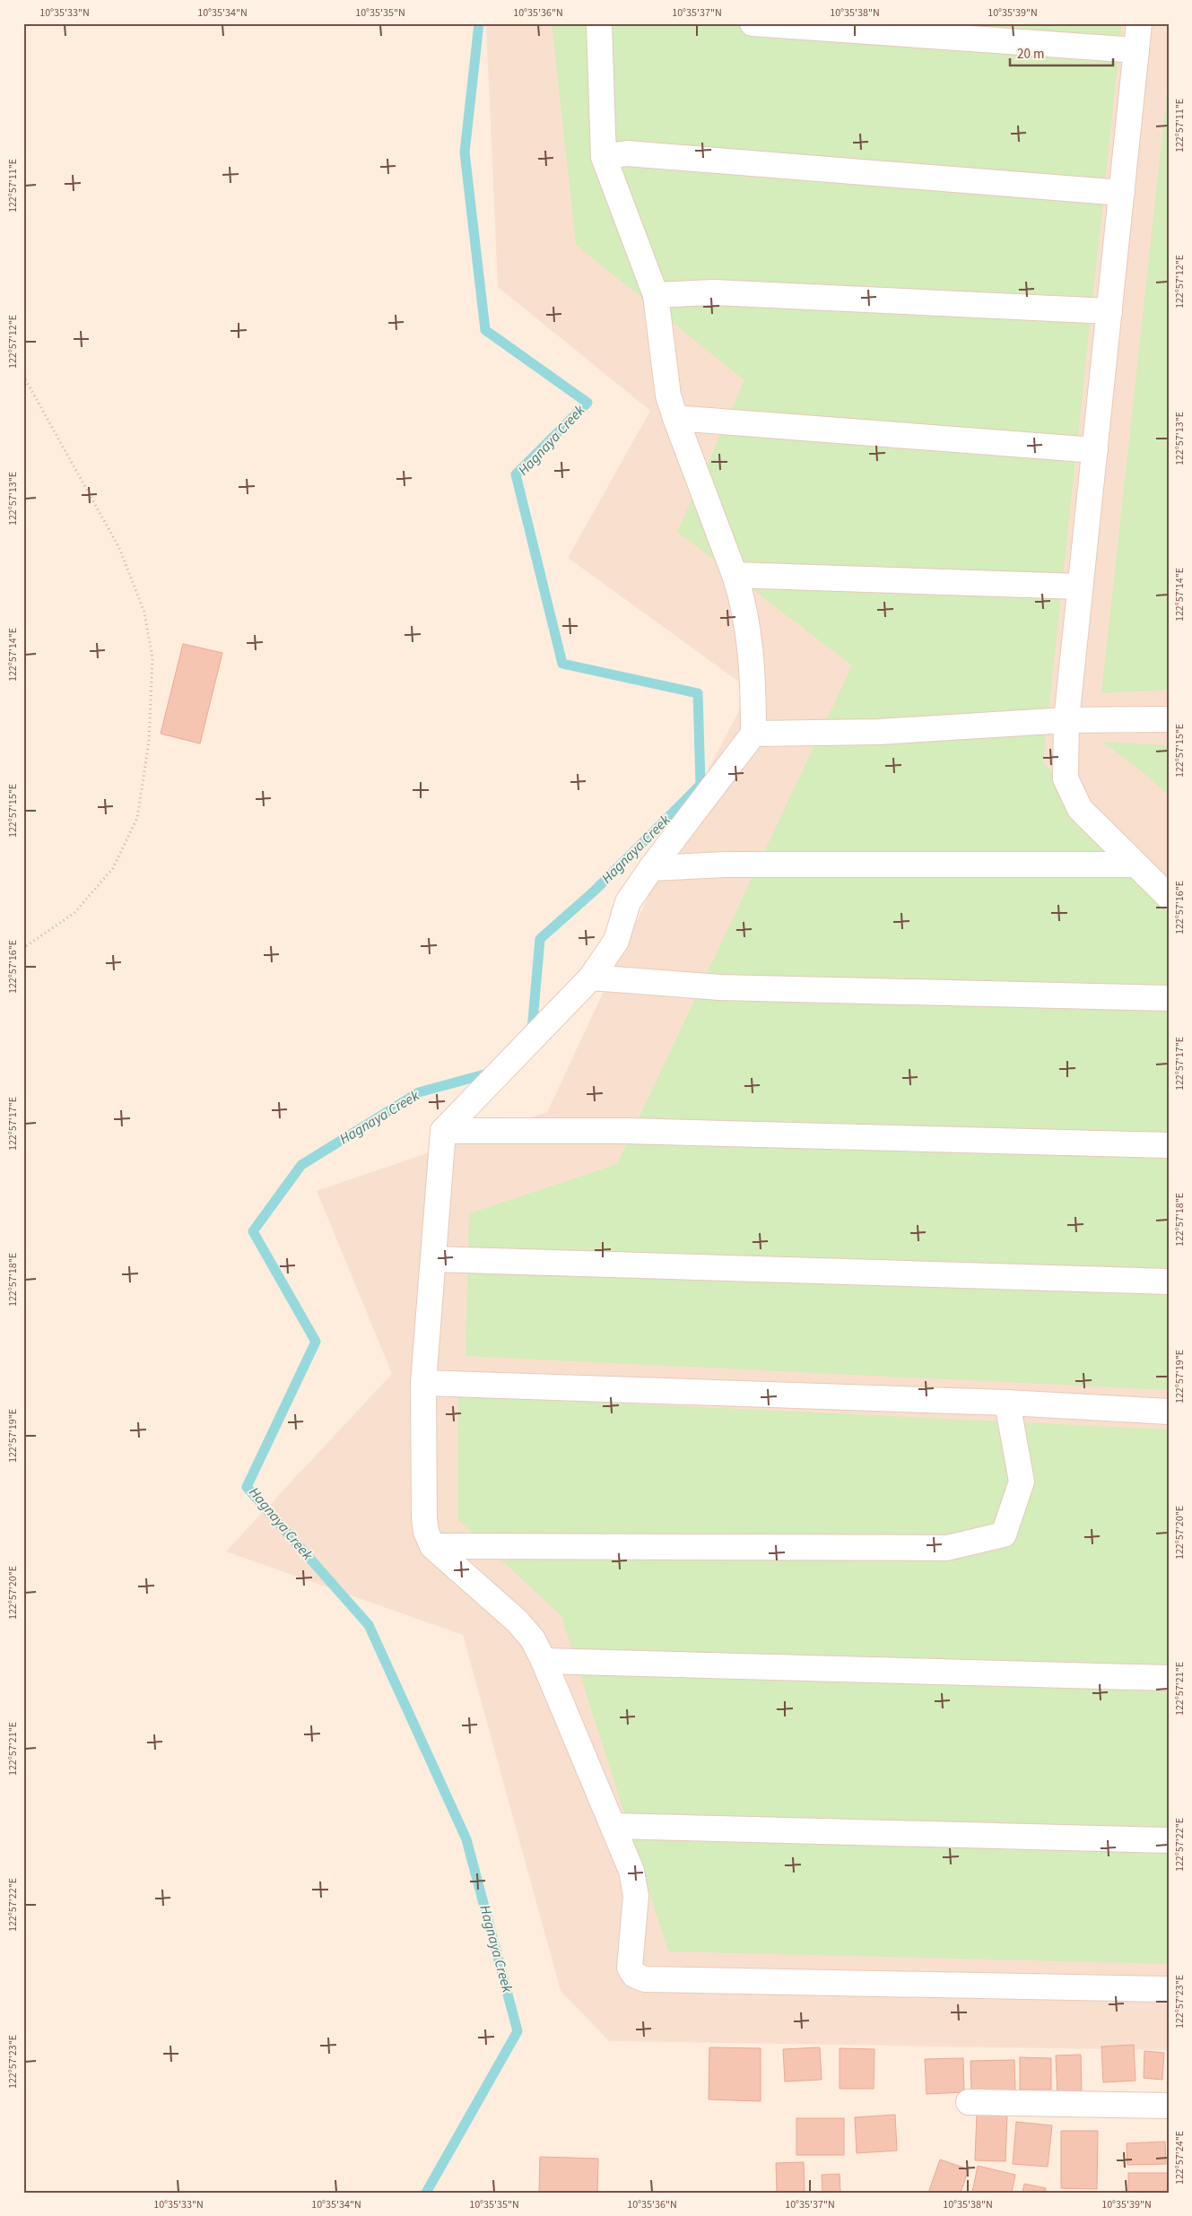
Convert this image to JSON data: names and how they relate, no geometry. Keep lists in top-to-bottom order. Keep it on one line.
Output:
{"water":["Hagnaya Creek"],"scale_bar":"20 m","coordinates":["10°35'33\"N","10°35'34\"N","10°35'35\"N","10°35'36\"N","10°35'37\"N","10°35'38\"N","10°35'39\"N","122°57'11\"E","122°57'12\"E","122°57'13\"E","122°57'14\"E","122°57'15\"E","122°57'16\"E","122°57'17\"E","122°57'18\"E","122°57'19\"E","122°57'20\"E","122°57'21\"E","122°57'22\"E","122°57'23\"E","122°57'24\"E"]}
